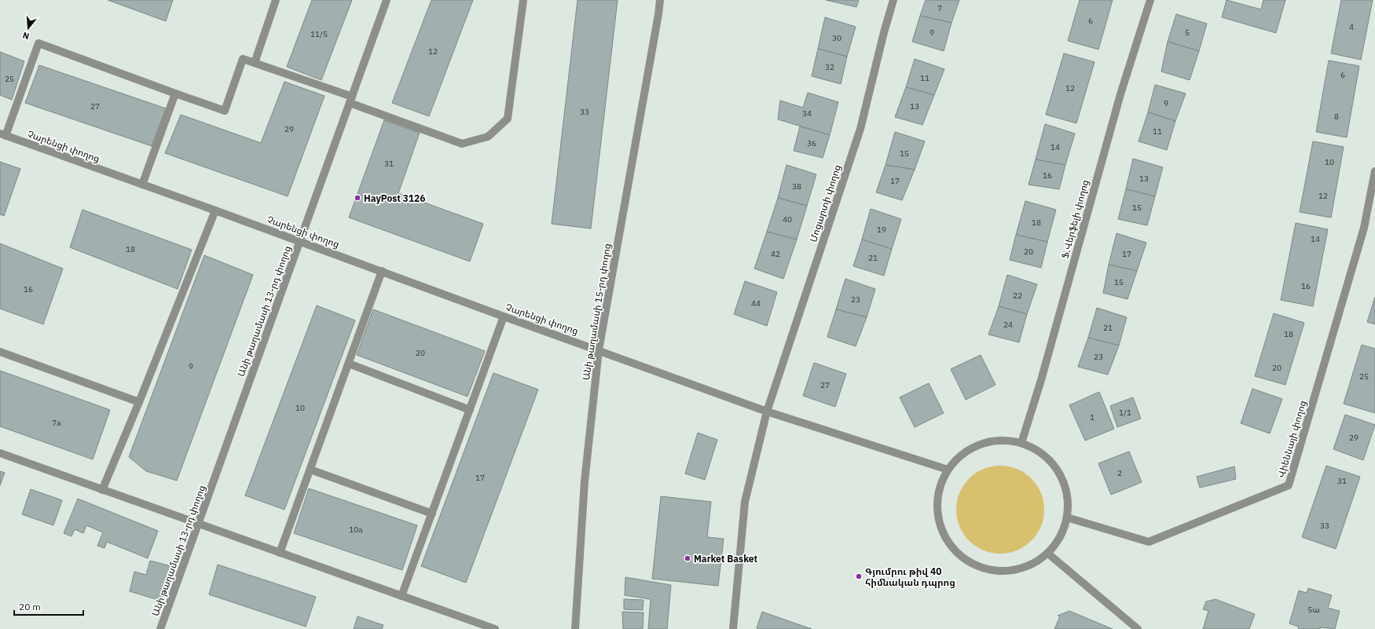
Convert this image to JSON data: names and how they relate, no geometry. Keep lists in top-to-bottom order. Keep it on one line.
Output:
{"streets":{"street":["Չարենցի փողոց","Մոցարտի փողոց","Ֆ.Վերֆելի փողոց","Անի թաղամասի 13-րդ փողոց","Անի թաղամասի 15-րդ փողոց","Վիեննայի փողոց"]},"crossings":[["Չարենցի փողոց","Մոցարտի փողոց"],["Չարենցի փողոց","Անի թաղամասի 13-րդ փողոց"],["Չարենցի փողոց","Անի թաղամասի 15-րդ փողոց"]],"places":["HayPost 3126","Market Basket","Գյումրու թիվ 40 հիմնական դպրոց"],"house_numbers":["7","6","4","9","5","11/5","30","12","32","6","11","25","12","9","27","13","33","34","8","29","11","36","14","15","10","31","16","13","17","38","12","15","40","18","19","14","18","20","42","17","21","15","16","16","22","23","44","24","21","18","20","23","9","20","25","27","10","1/1","1","7a","29","2","17","31","33","10a","5ա"],"scale_bar":"20 m","north":"bottom"}
